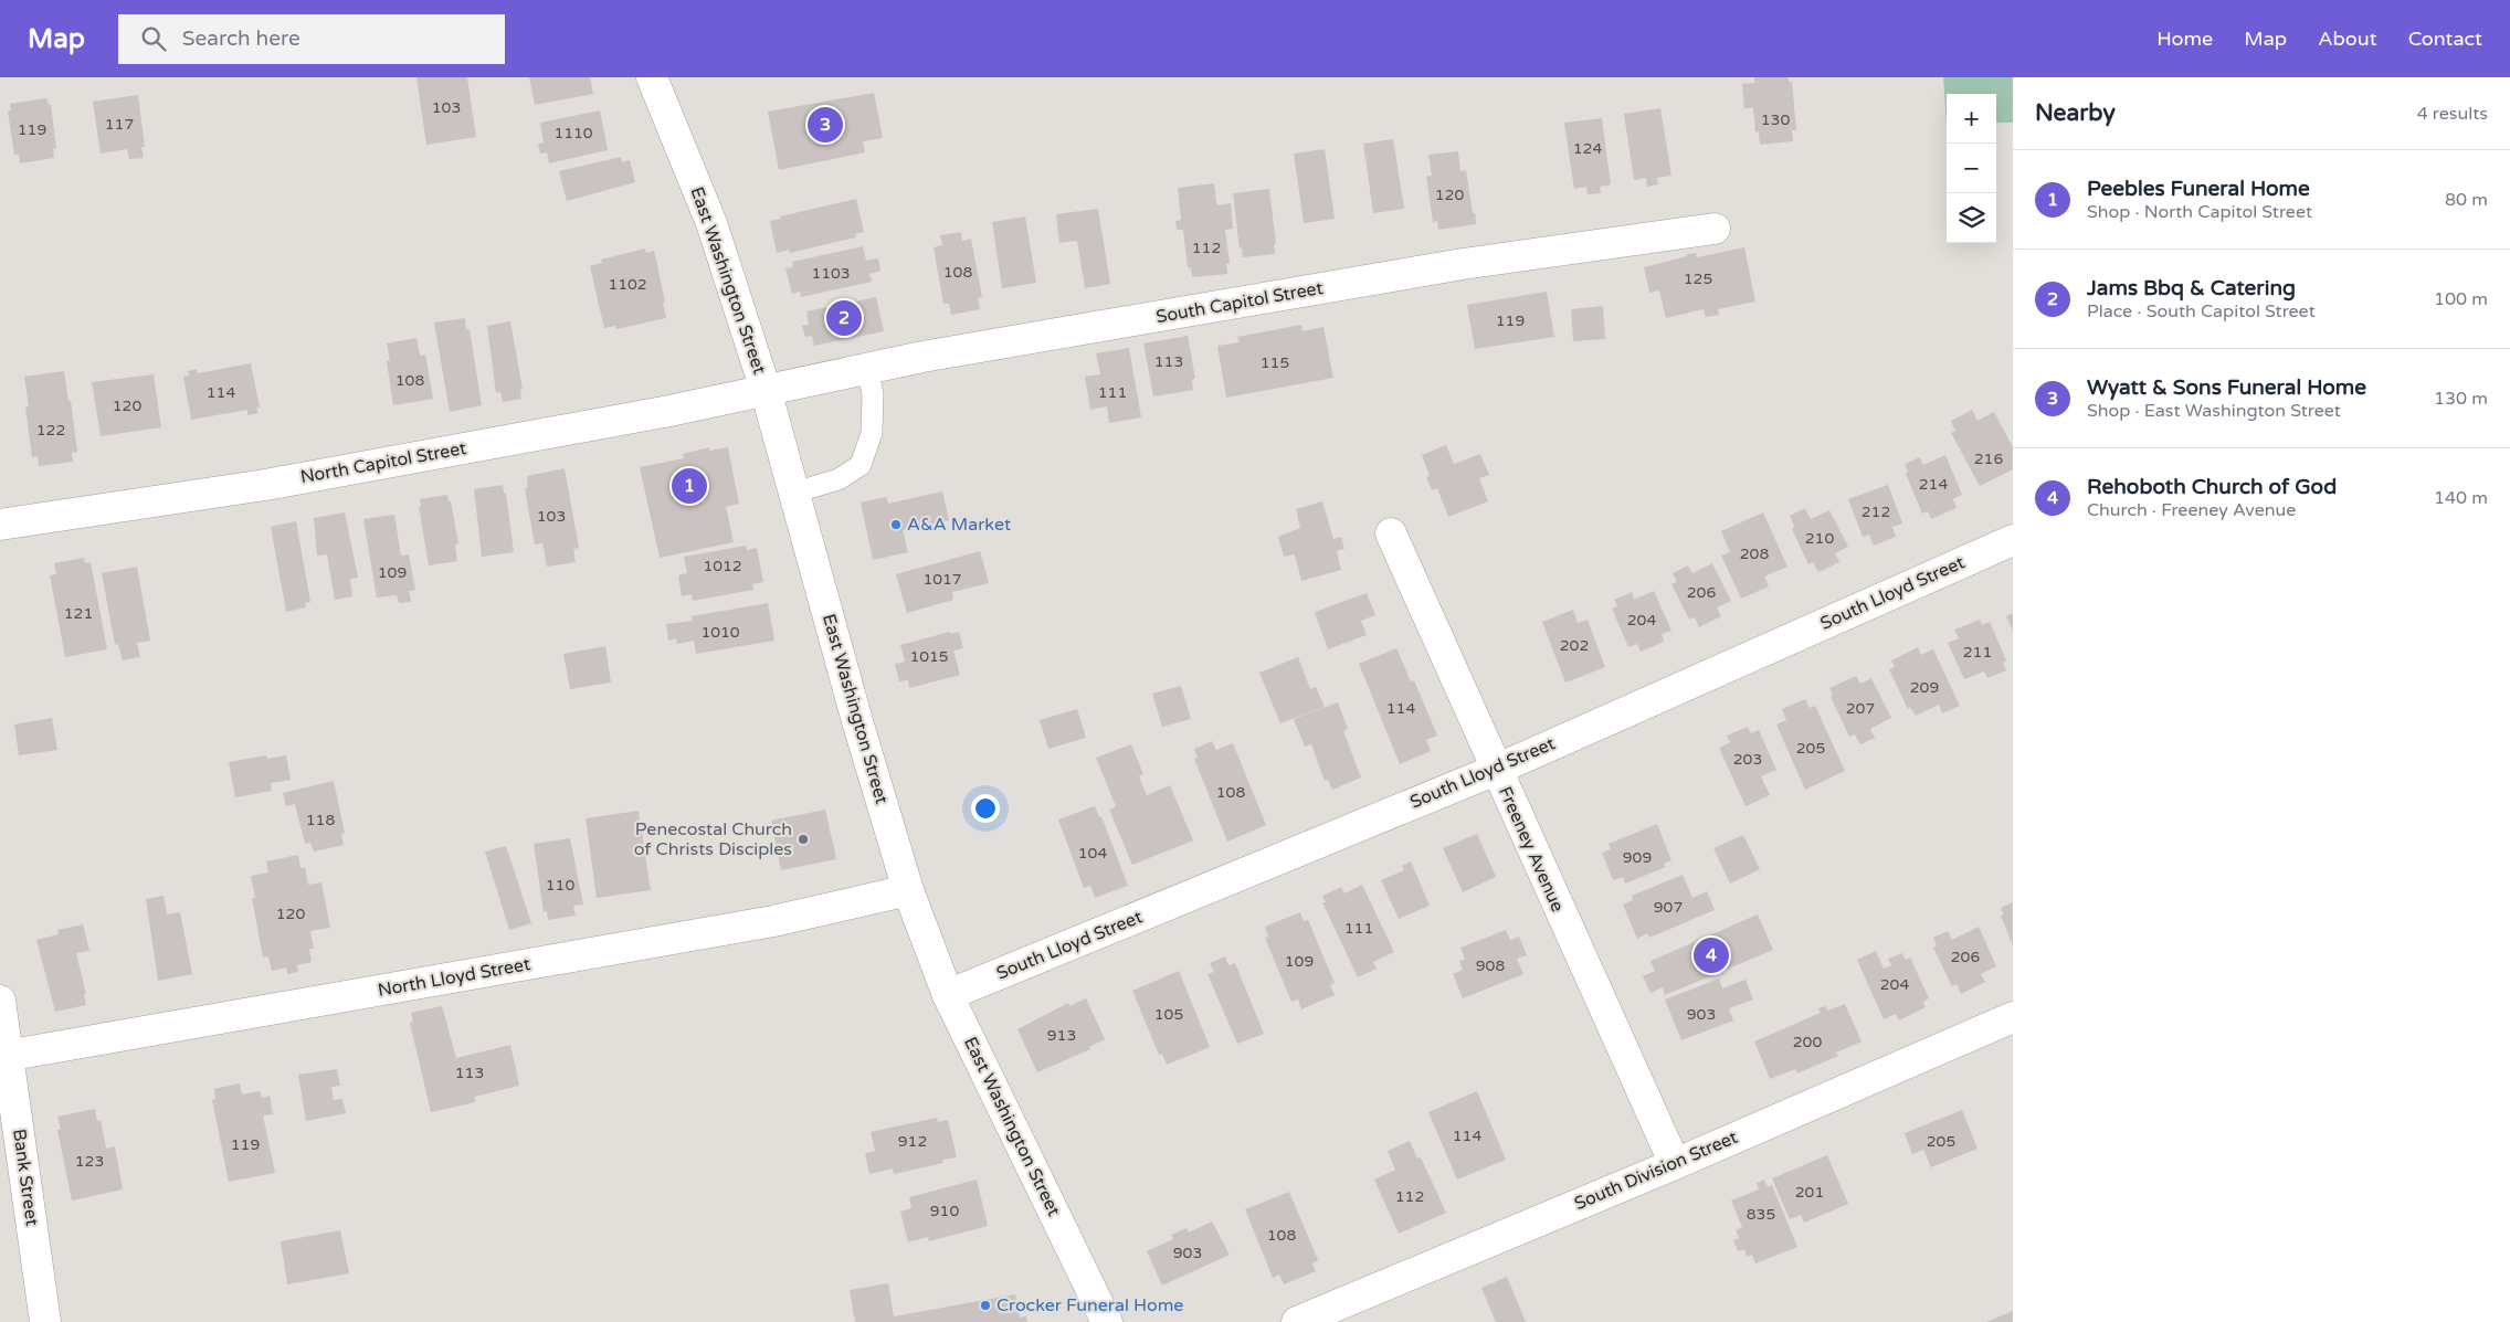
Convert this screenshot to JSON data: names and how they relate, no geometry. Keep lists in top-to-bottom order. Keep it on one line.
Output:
{"streets":{"street":["East Washington Street","South Capitol Street","North Capitol Street","South Lloyd Street","Freeney Avenue","North Lloyd Street","South Division Street","Bank Street"]},"crossings":[["East Washington Street","South Capitol Street"],["East Washington Street","North Capitol Street"],["East Washington Street","South Lloyd Street"],["East Washington Street","North Lloyd Street"],["South Capitol Street","North Capitol Street"],["South Lloyd Street","Freeney Avenue"],["Freeney Avenue","South Division Street"],["North Lloyd Street","Bank Street"]],"places":["A&A Market","Penecostal Church of Christs Disciples","Crocker Funeral Home"],"house_numbers":["103","130","117","119","1110","124","120","112","108","1103","125","1102","119","113","115","108","114","111","120","122","216","214","212","103","210","208","1012","109","1017","206","121","204","1010","202","211","1015","209","114","207","205","203","108","118","104","909","110","907","120","111","206","109","908","204","105","903","913","200","113","114","912","205","119","123","201","112","910","835","108","903"],"page":{"header":"Map","search":"Search here","nav":["Home","Map","About","Contact"],"heading":["Nearby","4 results"],"map_buttons":["+","−"],"pins":["3","2","1","4"],"list":[{"mark":"1","name":"Peebles Funeral Home","note":"Shop · North Capitol Street","value":"80 m"},{"mark":"2","name":"Jams Bbq & Catering","note":"Place · South Capitol Street","value":"100 m"},{"mark":"3","name":"Wyatt & Sons Funeral Home","note":"Shop · East Washington Street","value":"130 m"},{"mark":"4","name":"Rehoboth Church of God","note":"Church · Freeney Avenue","value":"140 m"}]}}
